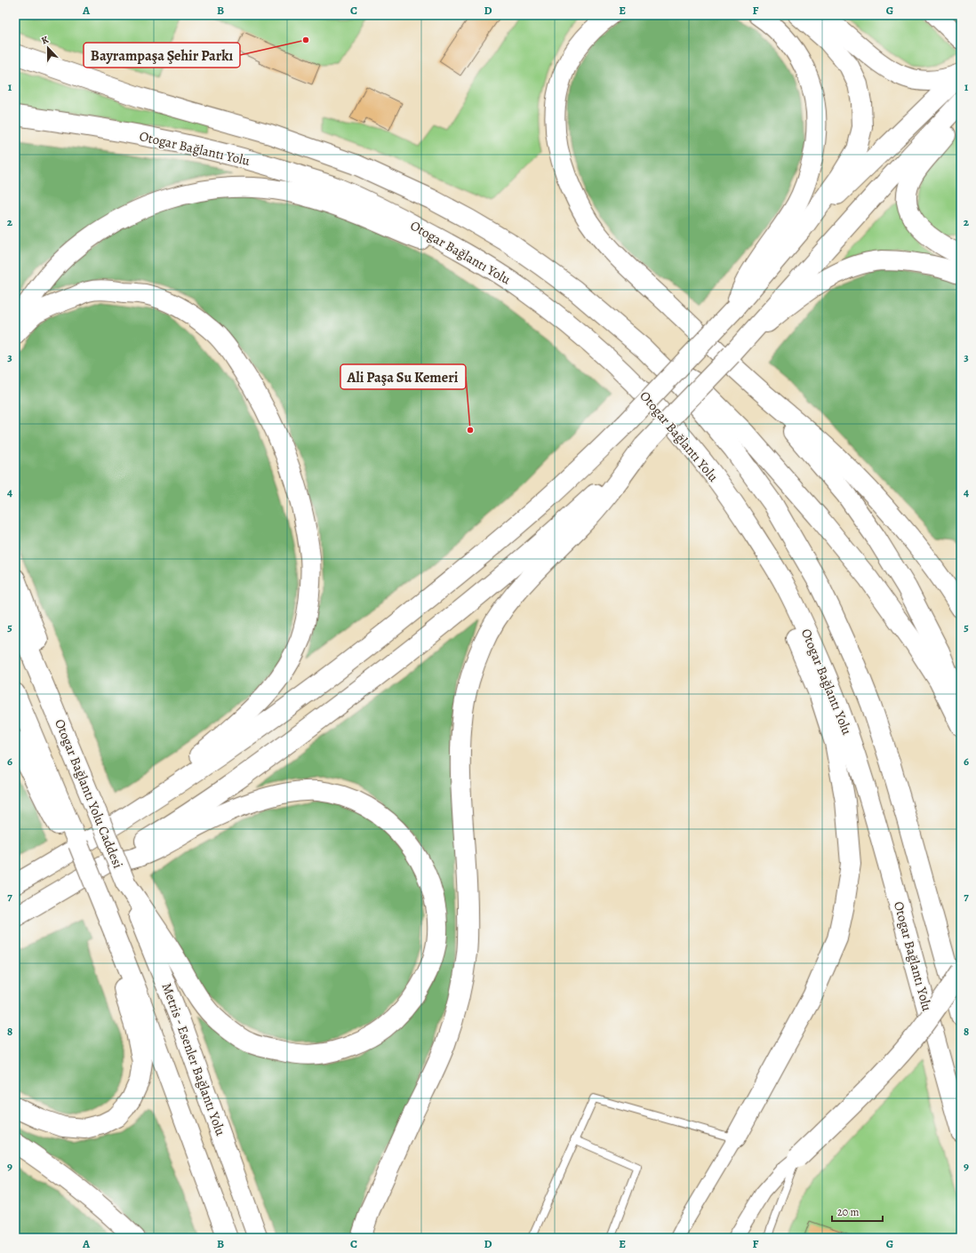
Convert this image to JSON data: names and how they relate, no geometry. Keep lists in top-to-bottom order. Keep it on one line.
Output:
{"streets":{"main road":["Otogar Bağlantı Yolu","Otogar Bağlantı Yolu Caddesi","Metris - Esenler Bağlantı Yolu"]},"crossings":[["Otogar Bağlantı Yolu Caddesi","Metris - Esenler Bağlantı Yolu"]],"places":["Bayrampaşa Şehir Parkı","Ali Paşa Su Kemeri"],"scale_bar":"20 m","north":"top","grid":{"columns":["A","B","C","D","E","F","G"],"rows":["1","2","3","4","5","6","7","8","9"]}}
